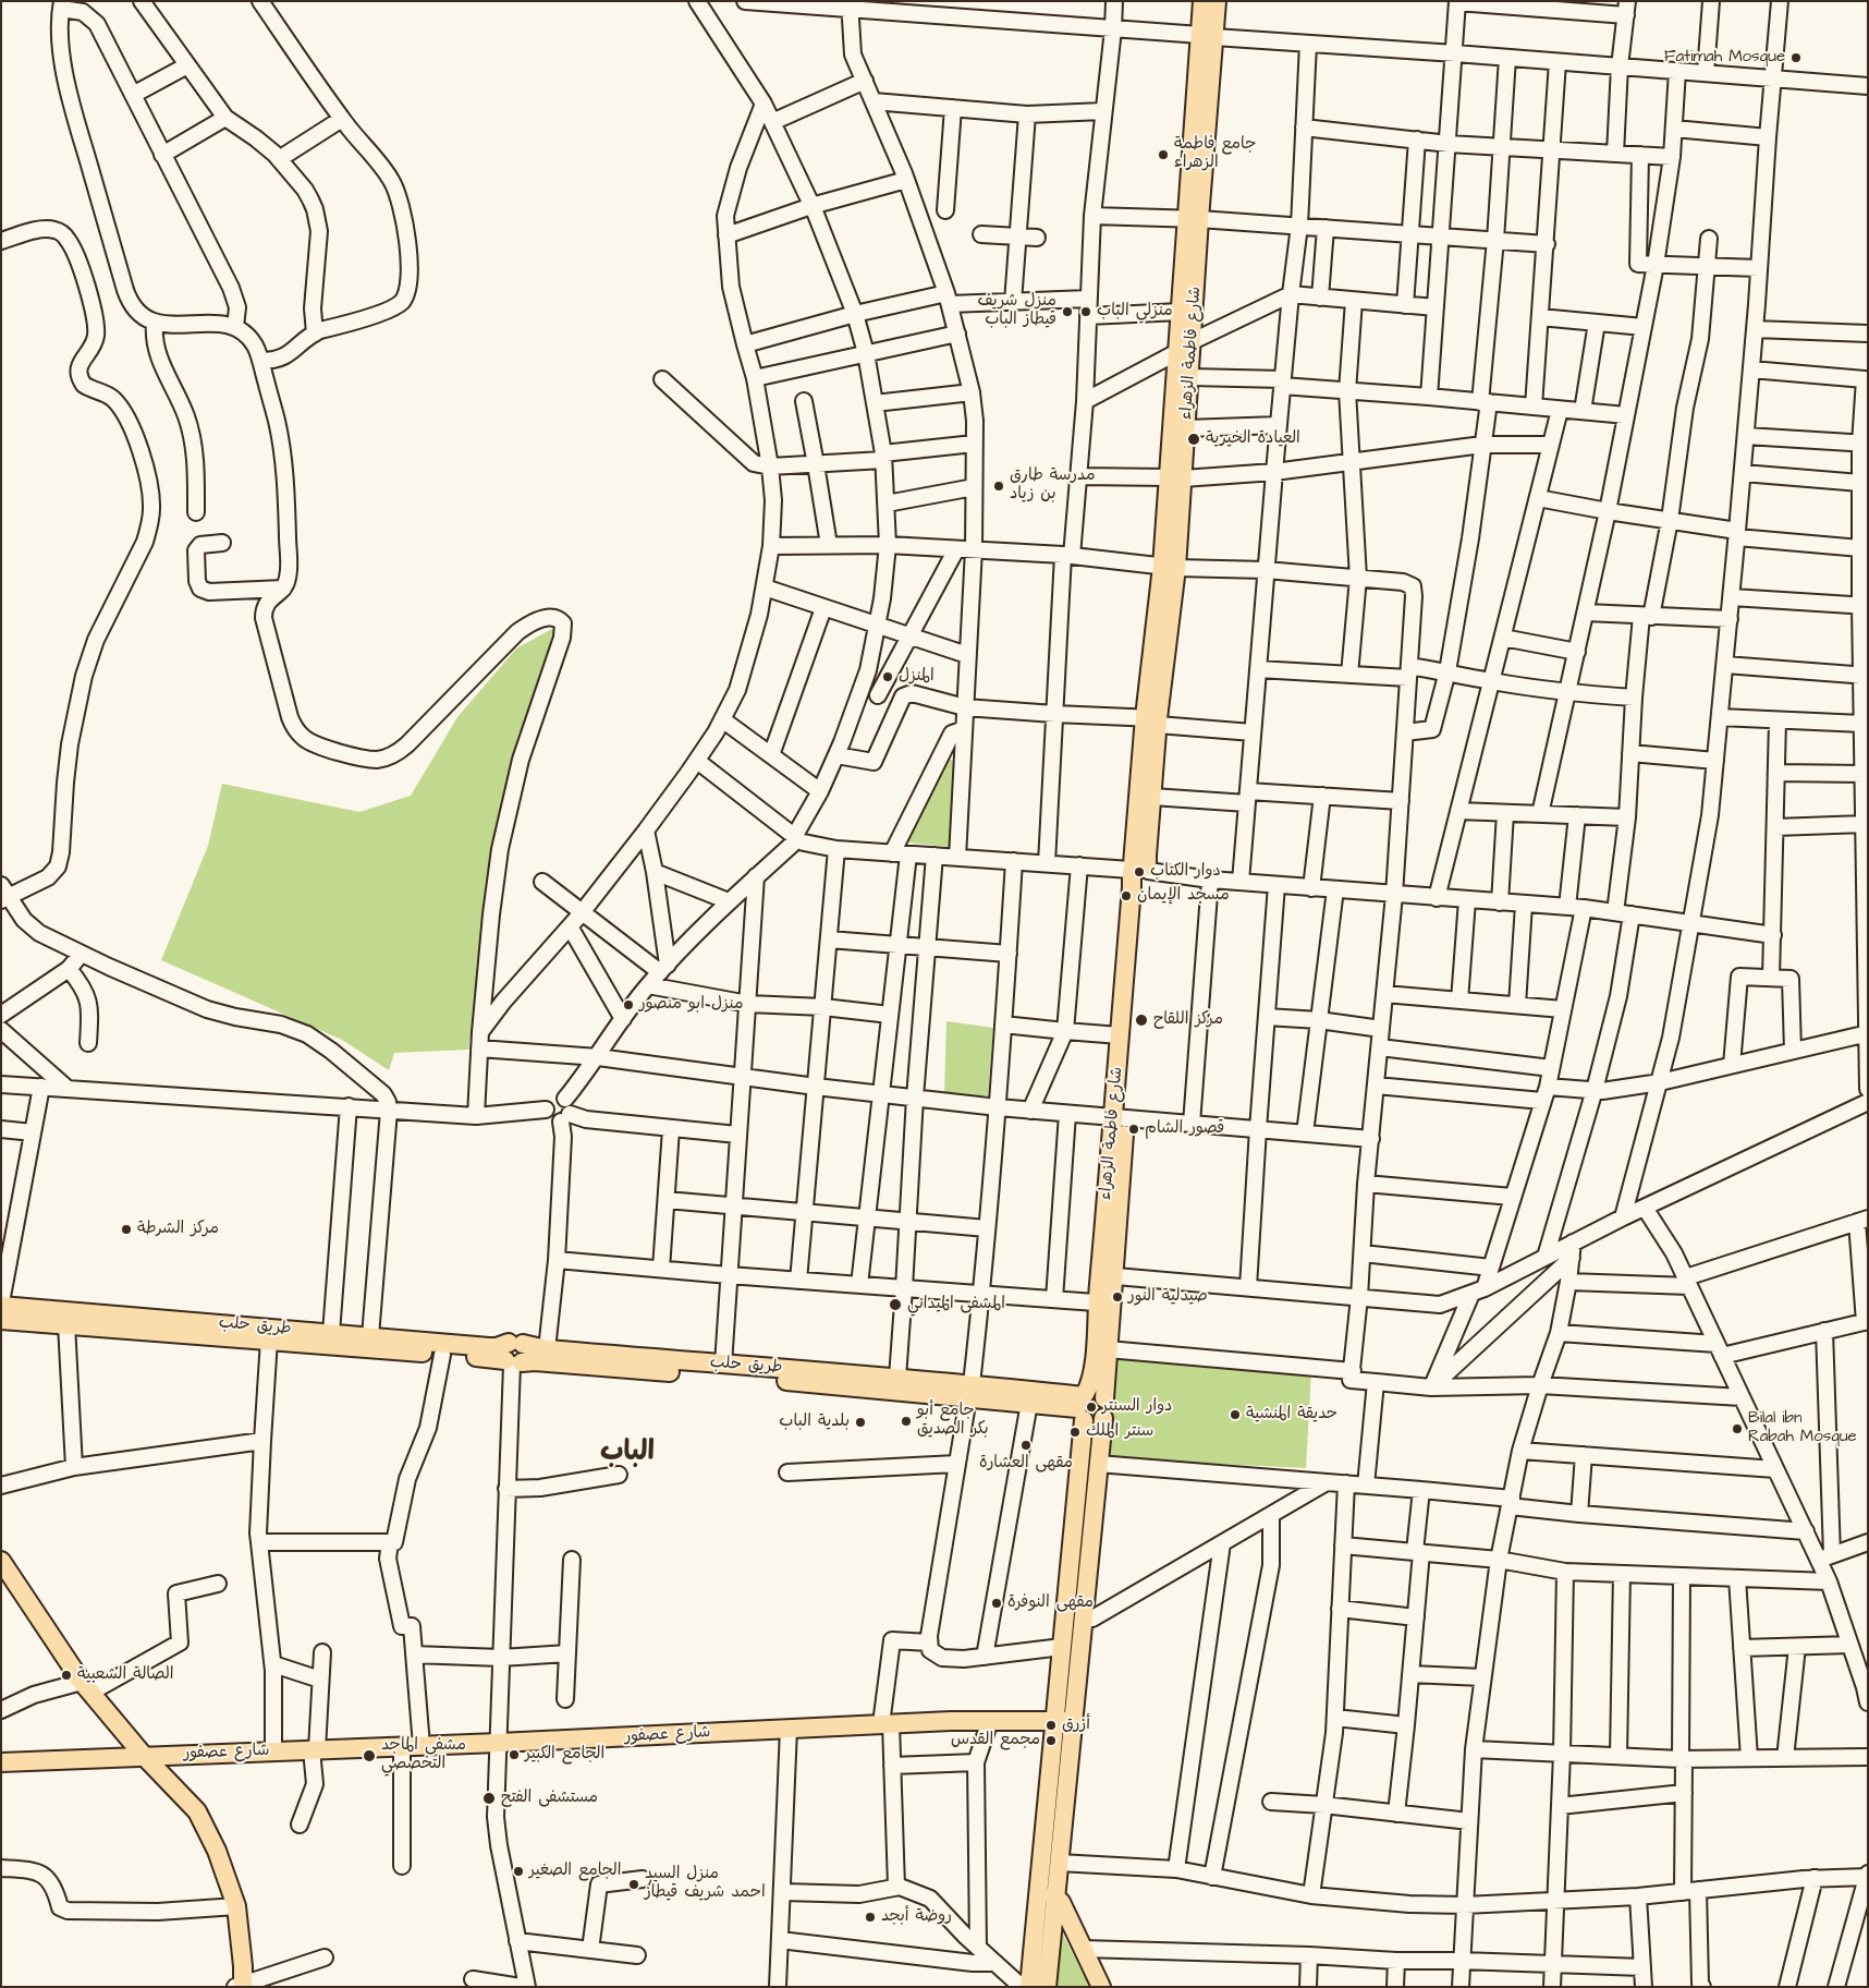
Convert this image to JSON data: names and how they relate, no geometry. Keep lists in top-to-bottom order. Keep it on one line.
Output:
{"streets":{"main road":["شارع فاطمة الزهراء","طريق حلب","شارع عصفور"]},"crossings":[["شارع فاطمة الزهراء","شارع عصفور"]],"districts":["الباب"],"places":["Fatimah Mosque","جامع فاطمة الزهراء","منزل شريف قيطاز الباب","منزلي الباب","العيادة الخيرية","مدرسة طارق بن زياد","المنزل","دوار الكتاب","مسجد الإيمان","منزل ابو منصور","مركز اللقاح","قصور الشام","مركز الشرطة","صيدلية النور","المشفى الميداني","دوار السنتر","حديقة المنشية","جامع أبو بكر الصديق","بلدية الباب","Bilal ibn Rabah Mosque","سنتر الملك","مقهى العشارة","مقهى النوفرة","الصالة الشعبية","أزرق","مجمع القدس","الجامع الكبير","مشفى الماجد التخصصي","مستشفى الفتح","الجامع الصغير","منزل السيد احمد شريف قيطاز","روضة أبجد"]}
